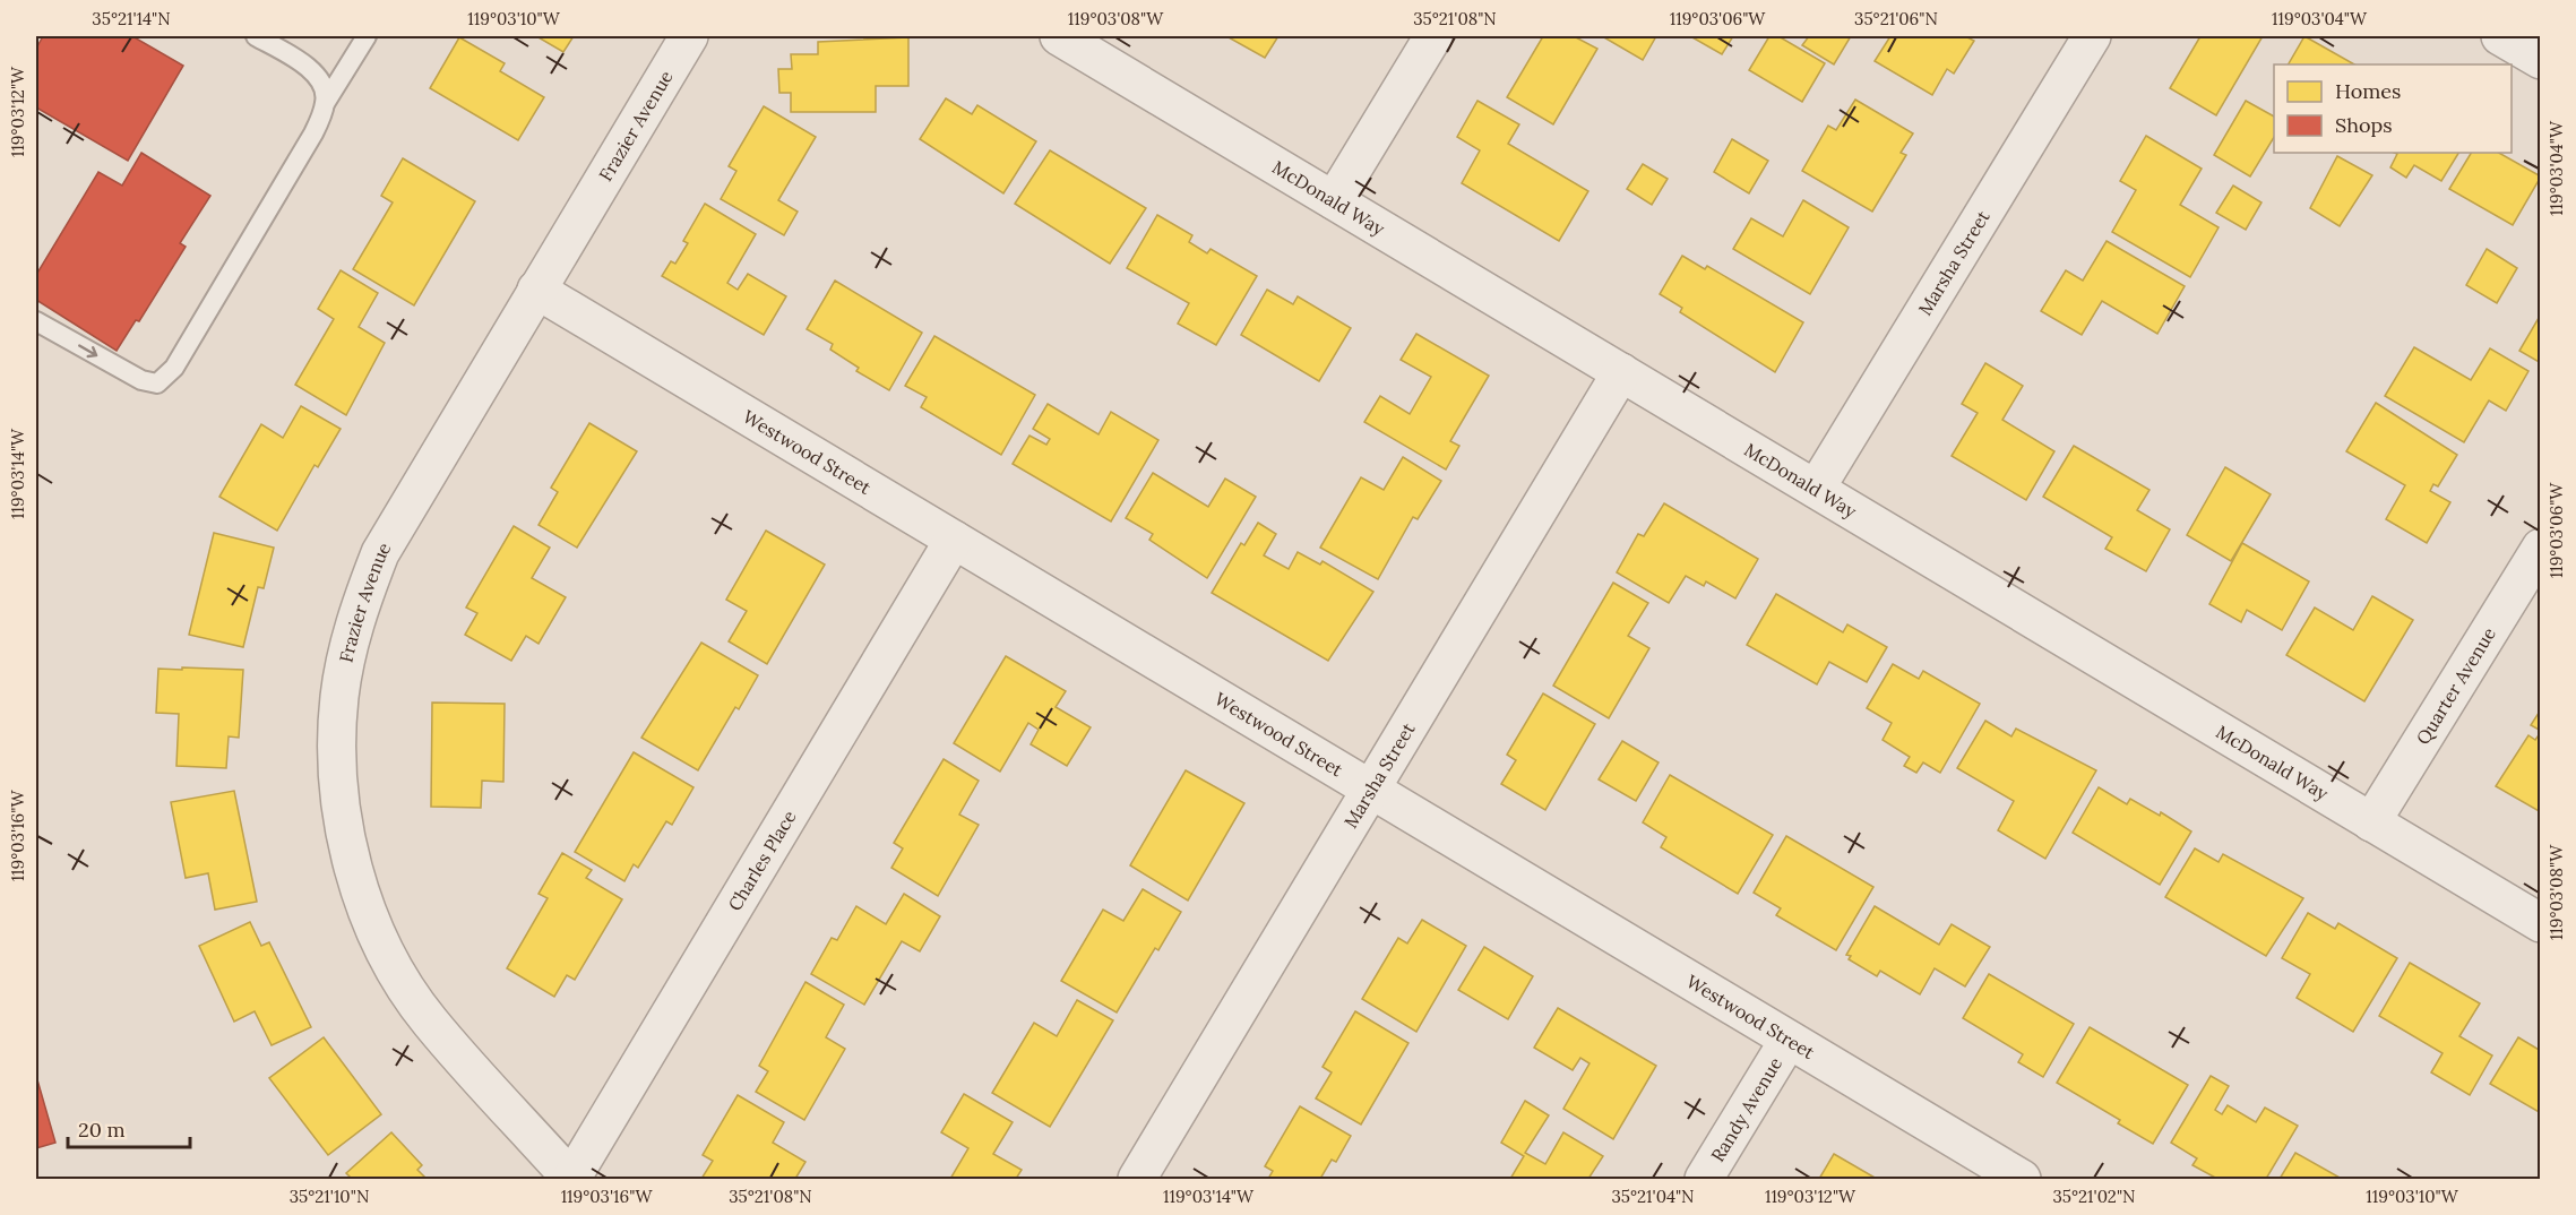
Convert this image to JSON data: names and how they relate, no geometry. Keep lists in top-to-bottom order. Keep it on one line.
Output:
{"streets":{"street":["Frazier Avenue","McDonald Way","Marsha Street","Westwood Street","Quarter Avenue","Charles Place","Randy Avenue"]},"crossings":[["Frazier Avenue","Westwood Street"],["Frazier Avenue","Charles Place"],["McDonald Way","Marsha Street"],["McDonald Way","Quarter Avenue"],["Marsha Street","Westwood Street"],["Westwood Street","Charles Place"],["Westwood Street","Randy Avenue"]],"legend":["Homes","Shops"],"scale_bar":"20 m","coordinates":["35°21'14\"N","119°03'10\"W","119°03'08\"W","35°21'08\"N","119°03'06\"W","35°21'06\"N","119°03'04\"W","119°03'12\"W","119°03'14\"W","119°03'16\"W","35°21'10\"N","35°21'04\"N","35°21'02\"N"]}
